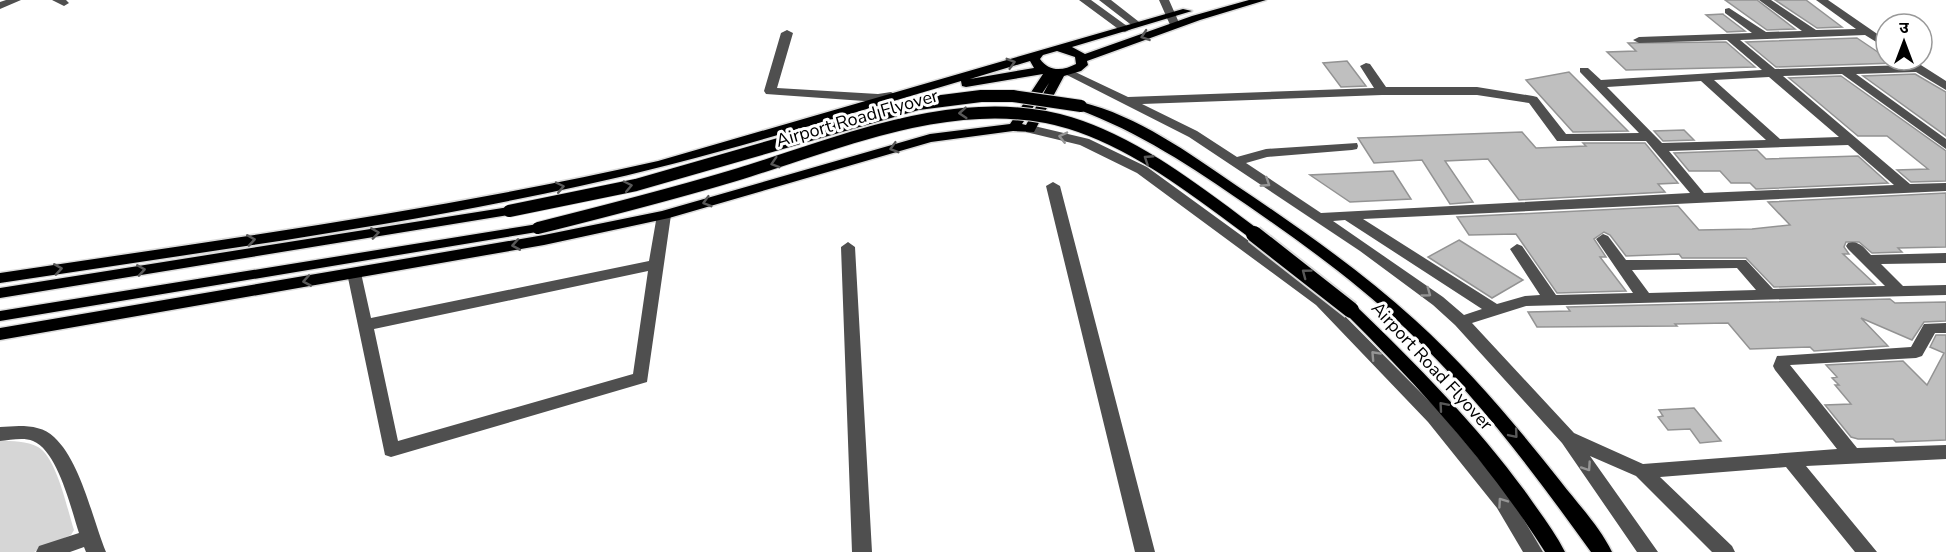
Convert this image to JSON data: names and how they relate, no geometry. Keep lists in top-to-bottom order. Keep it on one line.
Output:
{"streets":{"main road":["Airport Road Flyover"]},"north":"top"}
